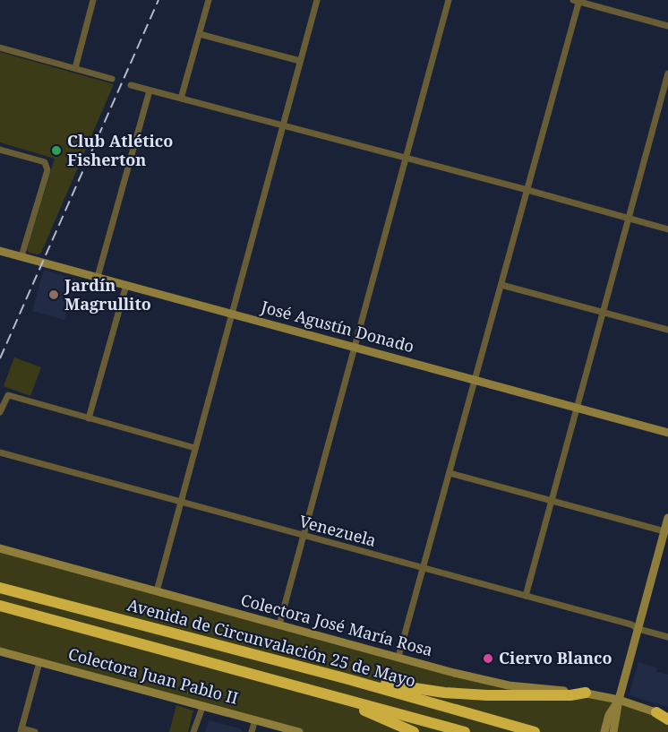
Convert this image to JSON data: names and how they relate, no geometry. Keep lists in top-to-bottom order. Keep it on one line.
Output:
{"streets":{"highway":["Avenida de Circunvalación 25 de Mayo"],"main road":["José Agustín Donado","Colectora José María Rosa","Colectora Juan Pablo II"],"street":["Venezuela"]},"places":["Club Atlético Fisherton","Jardín Magrullito","Ciervo Blanco"]}
